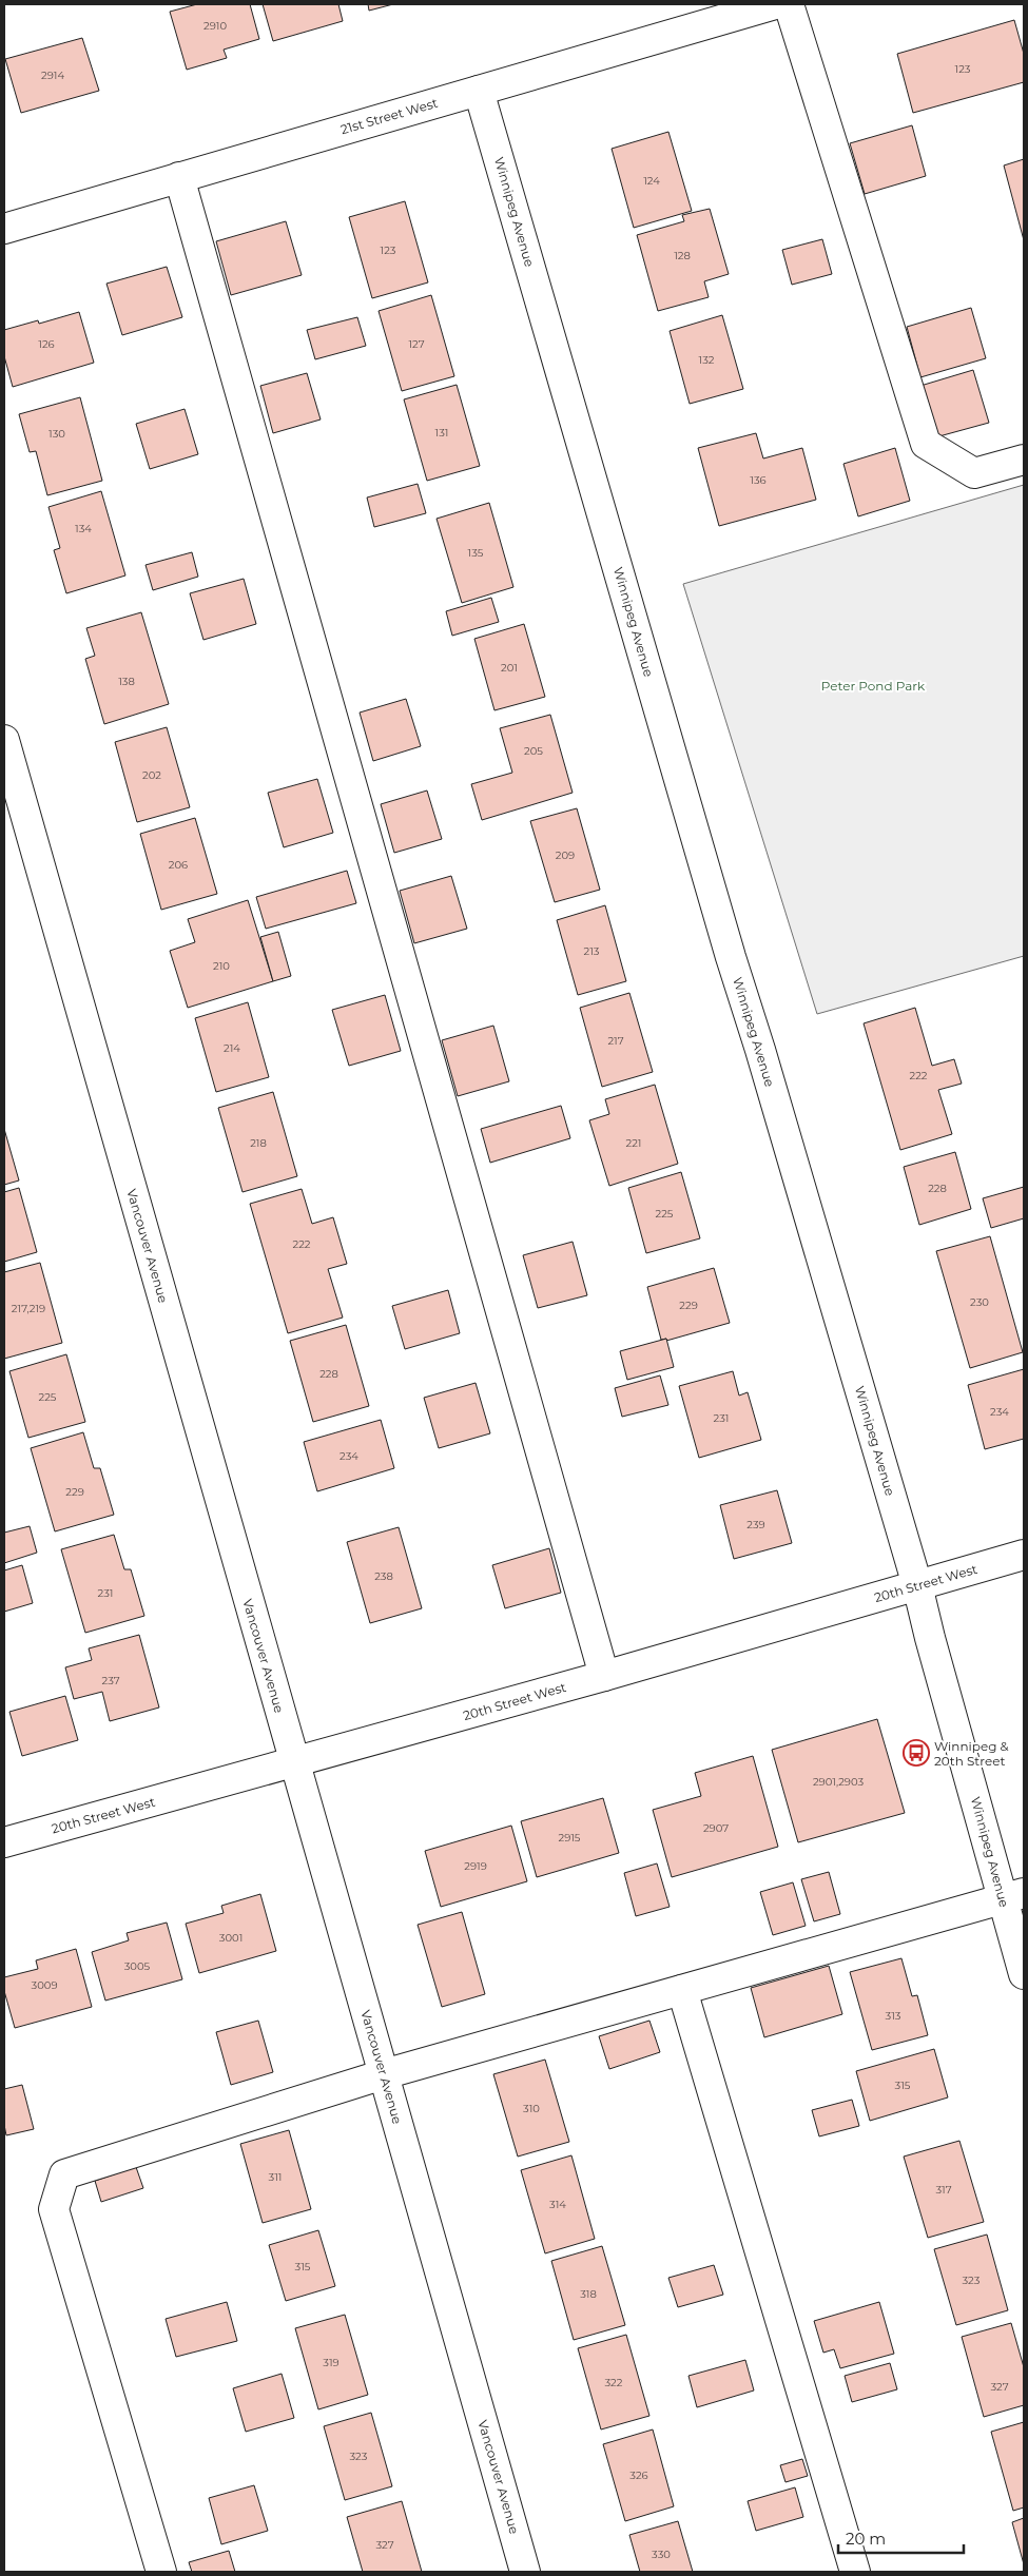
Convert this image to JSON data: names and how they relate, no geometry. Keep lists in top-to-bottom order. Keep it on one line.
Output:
{"streets":{"street":["21st Street West","Winnipeg Avenue","Vancouver Avenue","20th Street West"]},"crossings":[["21st Street West","Winnipeg Avenue"],["Winnipeg Avenue","20th Street West"],["Vancouver Avenue","20th Street West"]],"parks":["Peter Pond Park"],"places":{"bus stop":["Winnipeg & 20th Street"]},"house_numbers":["2910","123","2914","124","123","128","126","127","132","131","130","136","134","135","201","138","205","202","209","206","213","210","217","214","222","218","221","228","225","222","230","229","217,219","228","225","234","231","234","229","239","238","231","237","2901,2903","2907","2915","2919","3001","3005","3009","313","315","310","311","317","314","315","323","318","319","322","327","323","326","327","330"],"scale_bar":"20 m"}
